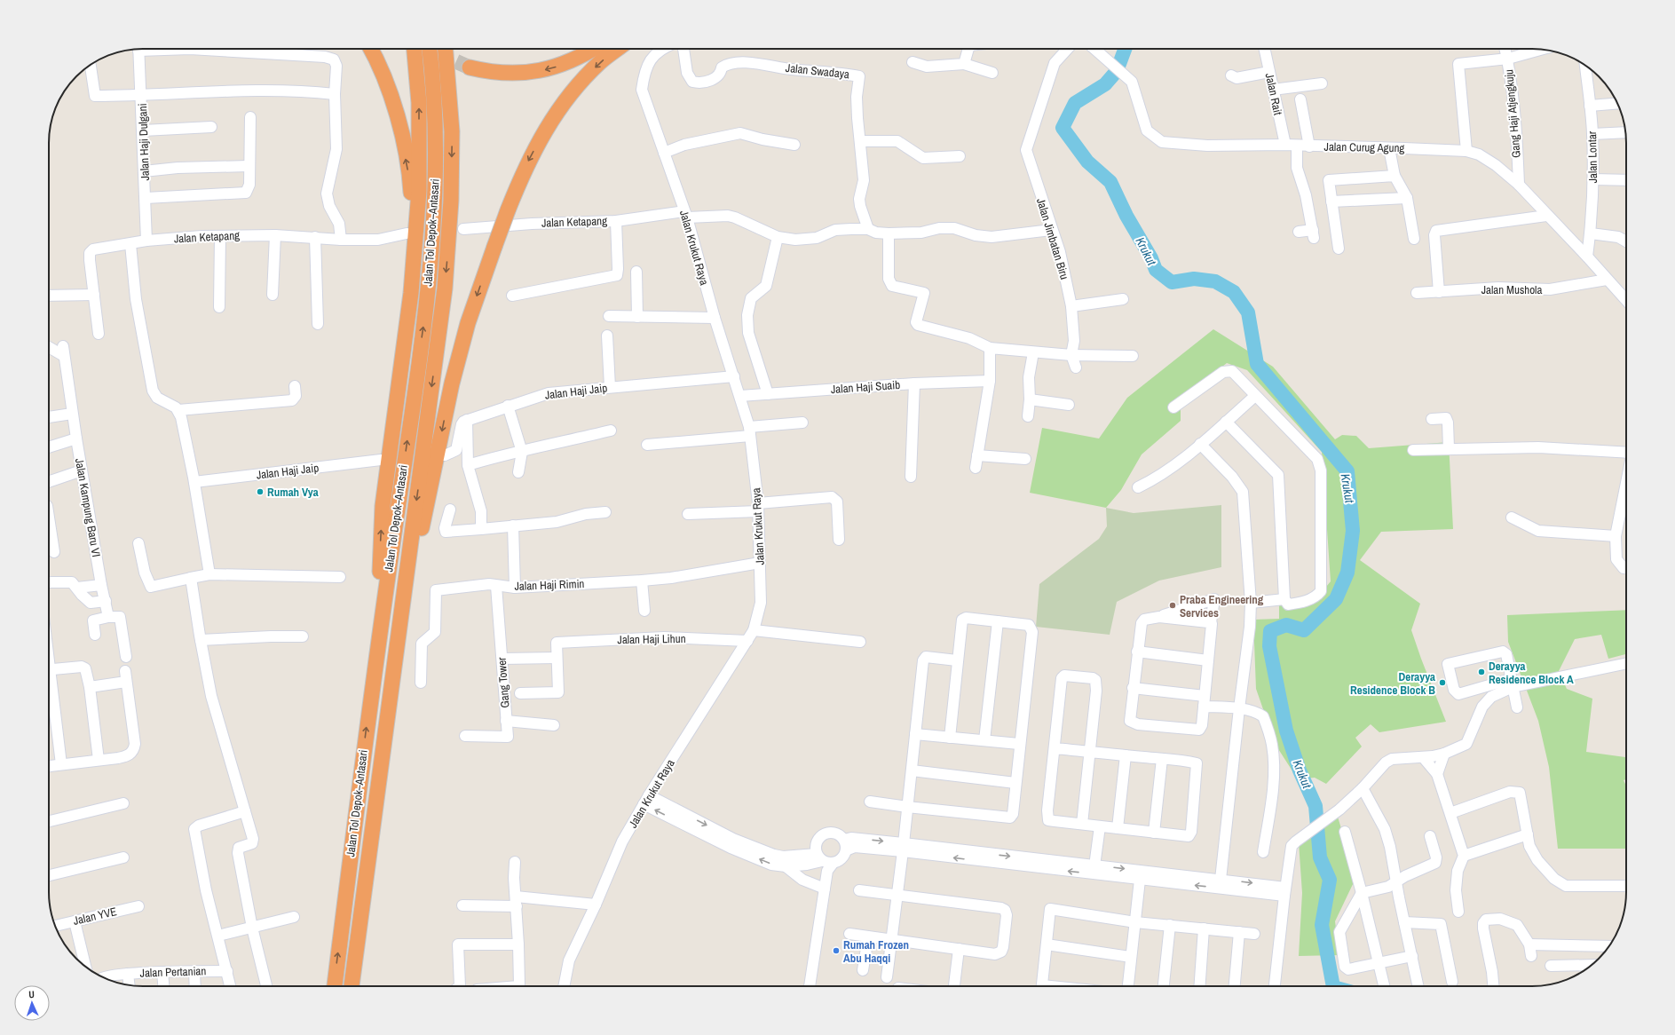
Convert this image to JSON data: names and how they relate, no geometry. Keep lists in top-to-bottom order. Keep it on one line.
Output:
{"streets":{"highway":["Jalan Tol Depok–Antasari"],"street":["Jalan Swadaya","Jalan Rait","Gang Haji Atjengkuju","Jalan Haji Dulgani","Jalan Curug Agung","Jalan Lontar","Jalan Ketapang","Jalan Jimbatan Biru","Jalan Krukut Raya","Jalan Mushola","Jalan Haji Suaib","Jalan Haji Jaip","Jalan Kampung Baru VI","Jalan Haji Rimin","Jalan Haji Lihun","Gang Tower","Jalan YVE","Jalan Pertanian"]},"crossings":[["Jalan Swadaya","Jalan Ketapang"],["Jalan Rait","Jalan Curug Agung"],["Gang Haji Atjengkuju","Jalan Curug Agung"],["Jalan Haji Dulgani","Jalan Ketapang"],["Jalan Curug Agung","Jalan Lontar"],["Jalan Curug Agung","Jalan Mushola"],["Jalan Ketapang","Jalan Jimbatan Biru"],["Jalan Ketapang","Jalan Krukut Raya"],["Jalan Krukut Raya","Jalan Haji Suaib"],["Jalan Krukut Raya","Jalan Haji Jaip"],["Jalan Krukut Raya","Jalan Haji Rimin"],["Jalan Krukut Raya","Jalan Haji Lihun"],["Jalan Haji Rimin","Gang Tower"]],"water":["Krukut"],"places":["Rumah Vya","Praba Engineering Services","Derayya Residence Block A","Derayya Residence Block B","Rumah Frozen Abu Haqqi"],"north":"top"}
